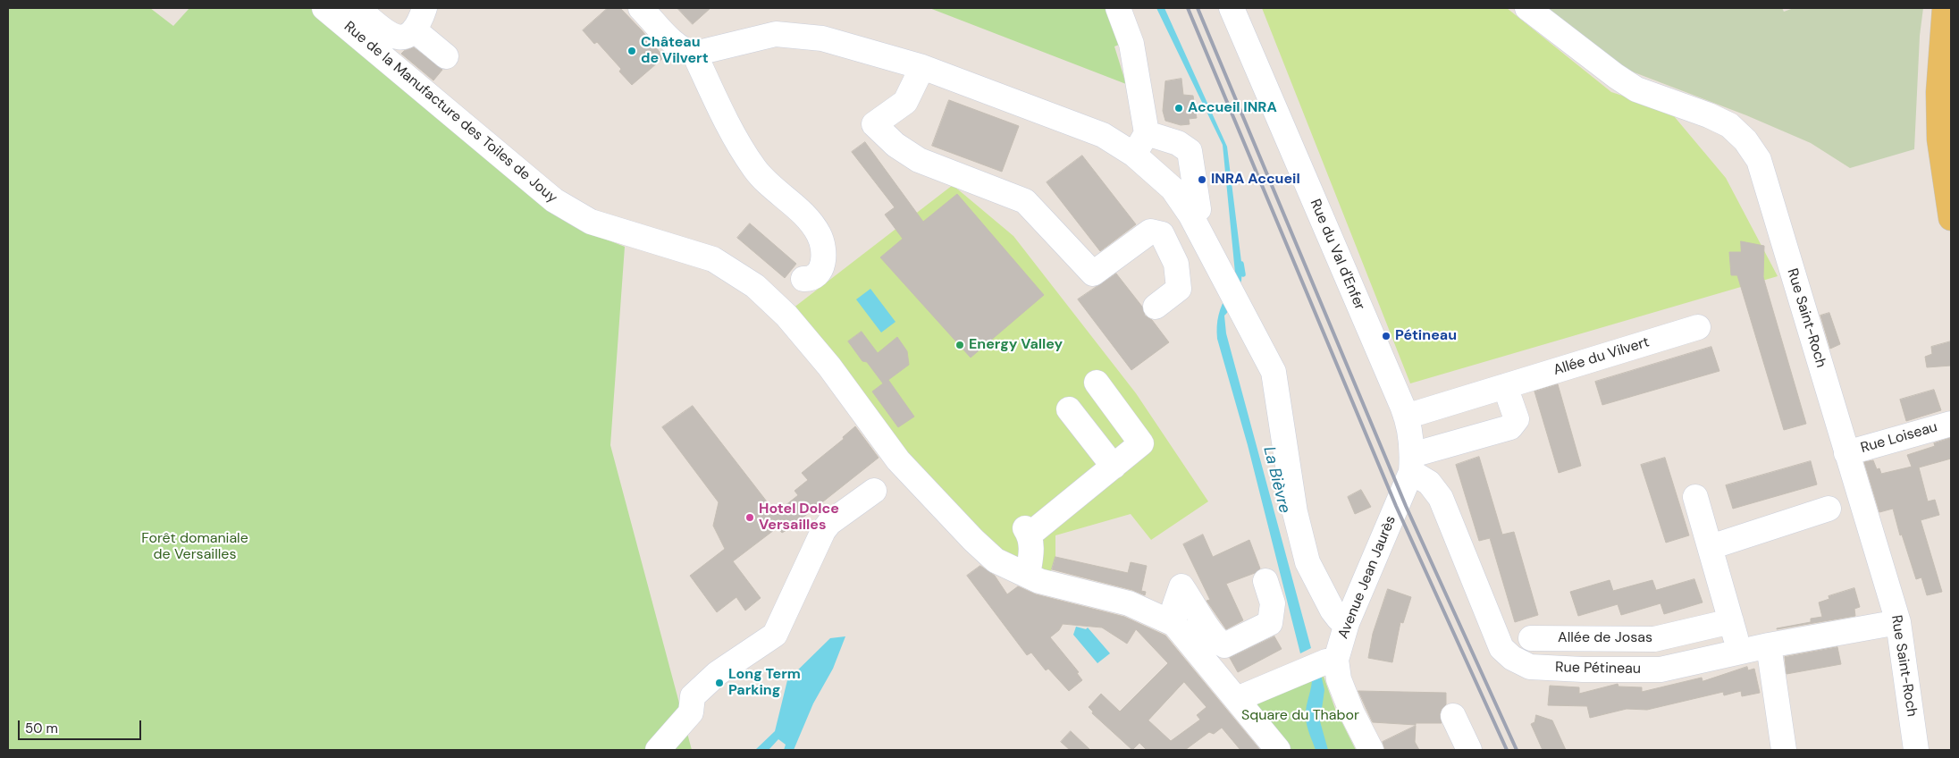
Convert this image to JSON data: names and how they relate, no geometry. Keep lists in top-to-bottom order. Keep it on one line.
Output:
{"streets":{"street":["Rue de la Manufacture des Toiles de Jouy","Rue du Val d'Enfer","Rue Saint-Roch","Allée du Vilvert","Rue Loiseau","Avenue Jean Jaurès","Allée de Josas","Rue Pétineau"]},"crossings":[["Rue du Val d'Enfer","Allée du Vilvert"],["Rue du Val d'Enfer","Avenue Jean Jaurès"],["Rue du Val d'Enfer","Rue Pétineau"],["Rue Saint-Roch","Rue Loiseau"],["Rue Saint-Roch","Rue Pétineau"],["Avenue Jean Jaurès","Rue Pétineau"]],"water":["La Bièvre"],"parks":["Forêt domaniale de Versailles","Square du Thabor"],"places":["Château de Vilvert","Accueil INRA","INRA Accueil","Pétineau","Energy Valley","Hotel Dolce Versailles","Long Term Parking"],"scale_bar":"50 m"}
